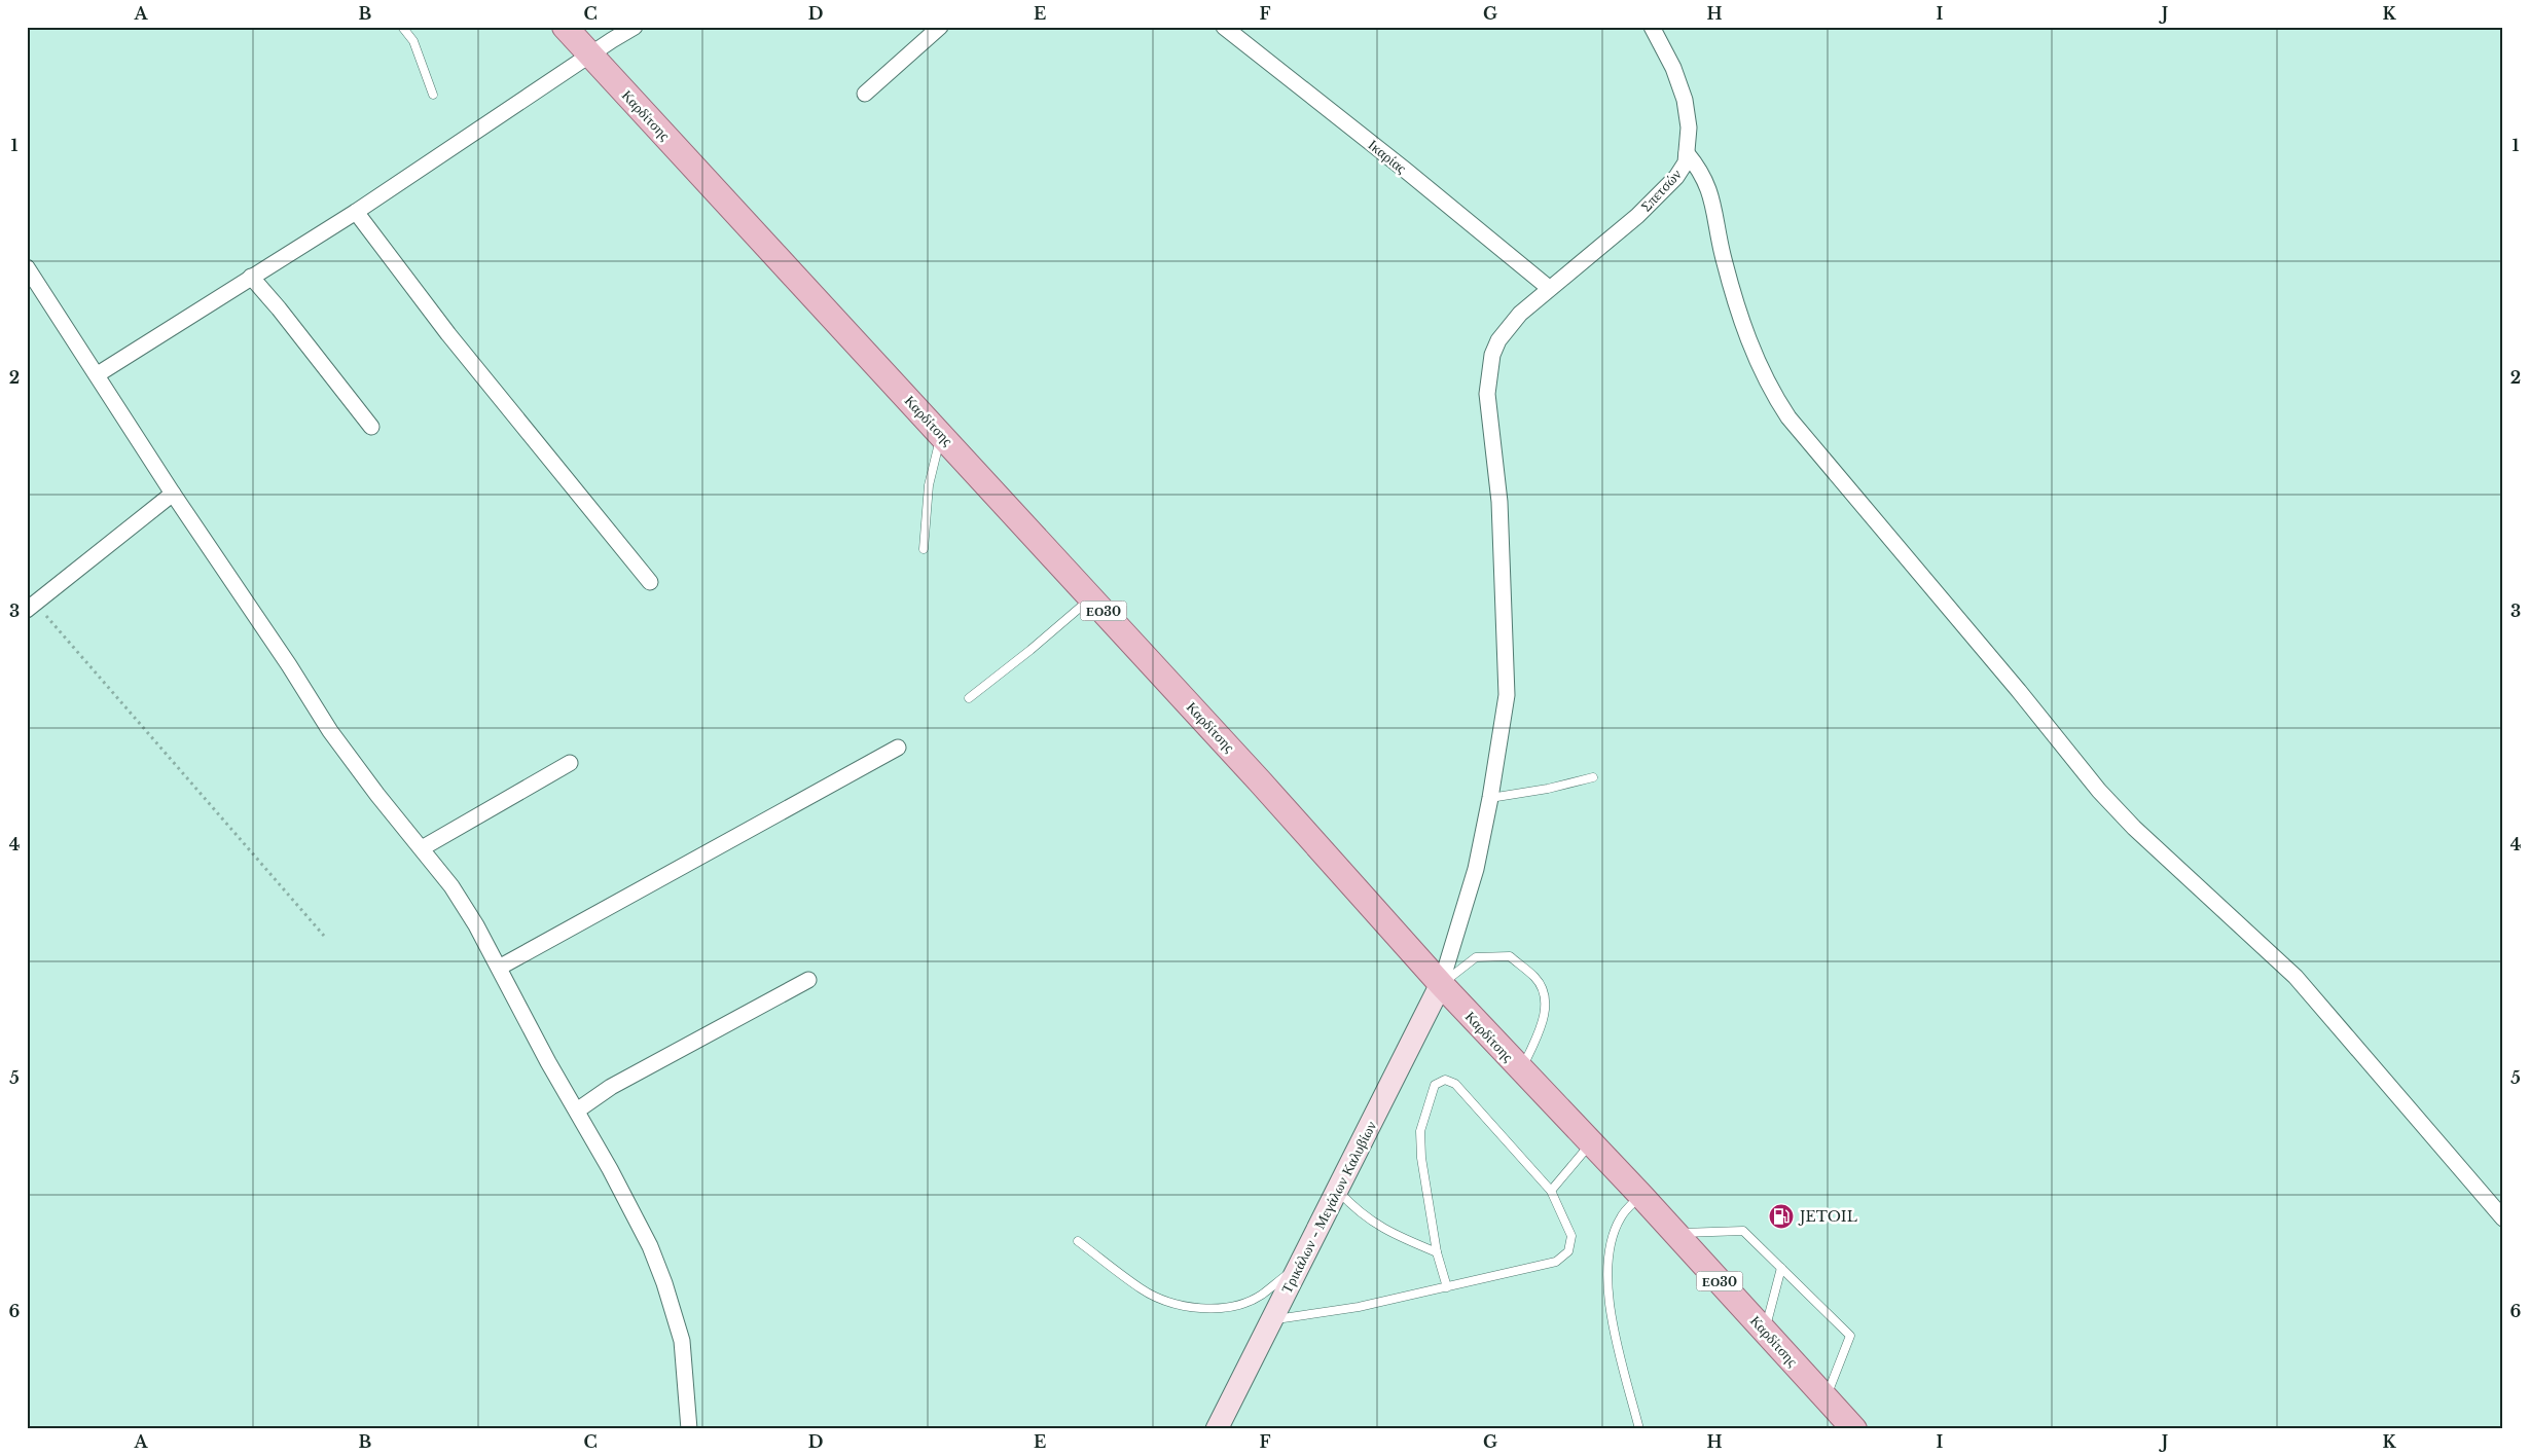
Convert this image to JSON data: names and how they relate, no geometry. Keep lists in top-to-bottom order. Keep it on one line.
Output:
{"streets":{"main road":["Καρδίτσης","ΕΟ30"],"street":["Ικαρίας","Σπετσών","Τρικάλων - Μεγάλων Καλυβίων"]},"crossings":[["Καρδίτσης","Σπετσών"],["Καρδίτσης","Τρικάλων - Μεγάλων Καλυβίων"],["Ικαρίας","Σπετσών"],["Σπετσών","Τρικάλων - Μεγάλων Καλυβίων"]],"places":{"fuel station":["JETOIL"]},"grid":{"columns":["A","B","C","D","E","F","G","H","I","J","K"],"rows":["1","2","3","4","5","6"]}}
